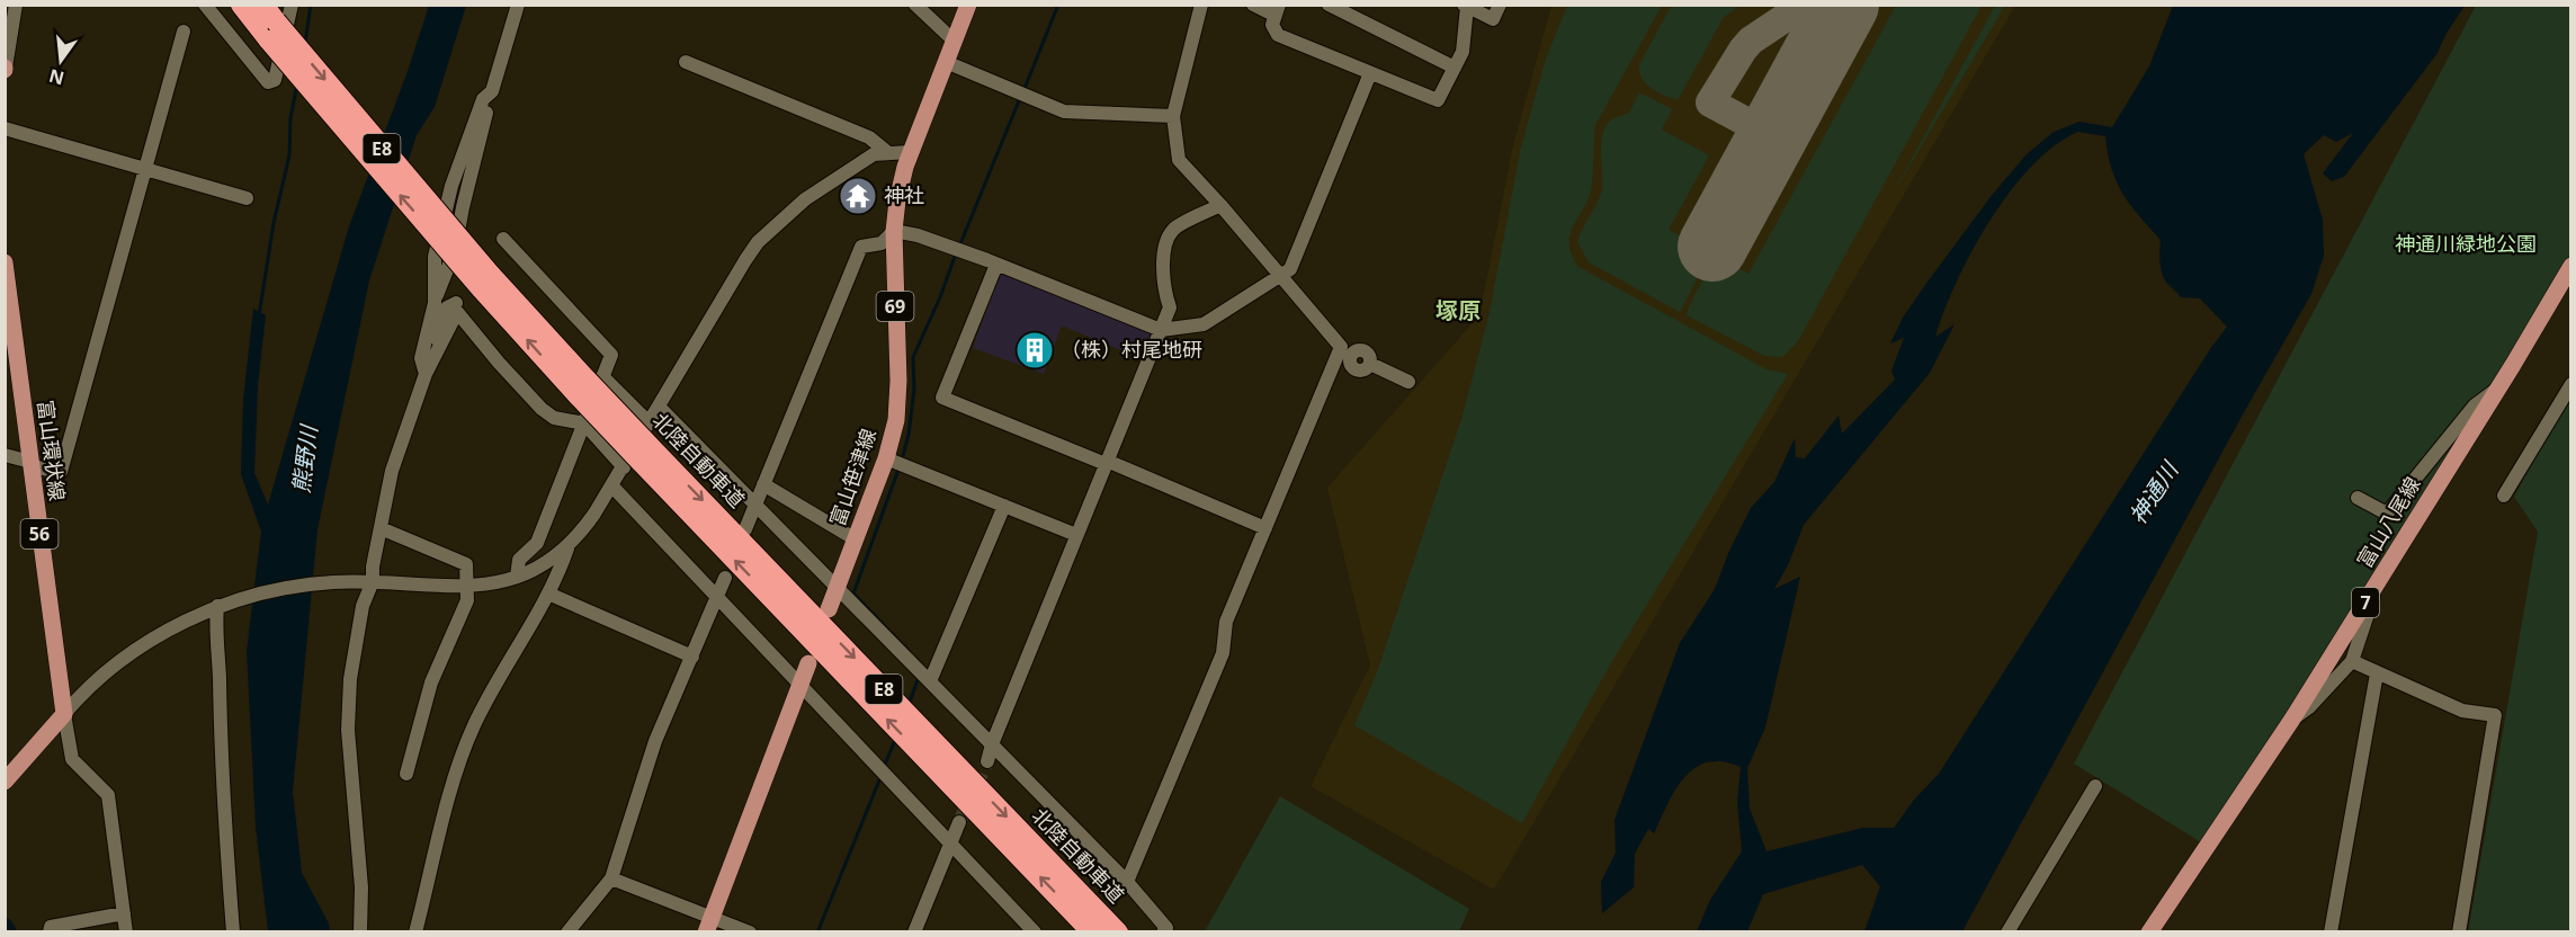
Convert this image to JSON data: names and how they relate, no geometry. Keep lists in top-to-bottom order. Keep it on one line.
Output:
{"streets":{"highway":["E8","北陸自動車道"],"main road":["69","富山環状線","富山笹津線","富山八尾線","56","7"]},"districts":["塚原"],"water":["熊野川","神通川"],"parks":["神通川緑地公園"],"places":{"temple":["神社"],"building":["（株）村尾地研"]},"north":"bottom"}
